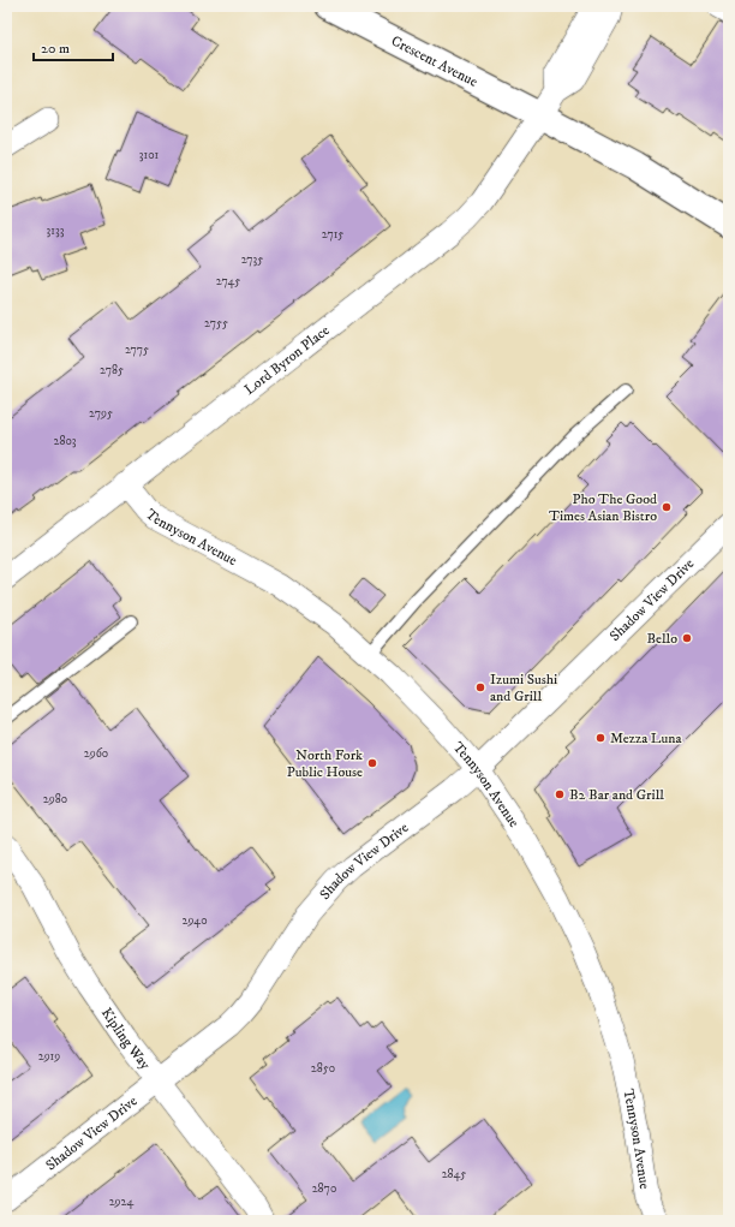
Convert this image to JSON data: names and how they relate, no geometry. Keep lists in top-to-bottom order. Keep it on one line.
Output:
{"streets":{"street":["Crescent Avenue","Lord Byron Place","Tennyson Avenue","Shadow View Drive","Kipling Way"]},"crossings":[["Crescent Avenue","Lord Byron Place"],["Lord Byron Place","Tennyson Avenue"],["Tennyson Avenue","Shadow View Drive"],["Shadow View Drive","Kipling Way"]],"places":["Pho The Good Times Asian Bistro","Bello","Izumi Sushi and Grill","Mezza Luna","North Fork Public House","B2 Bar and Grill"],"house_numbers":["3101","3133","2715","2735","2745","2755","2775","2785","2795","2803","2960","2980","2940","2919","2850","2845","2870","2924"],"scale_bar":"20 m"}
